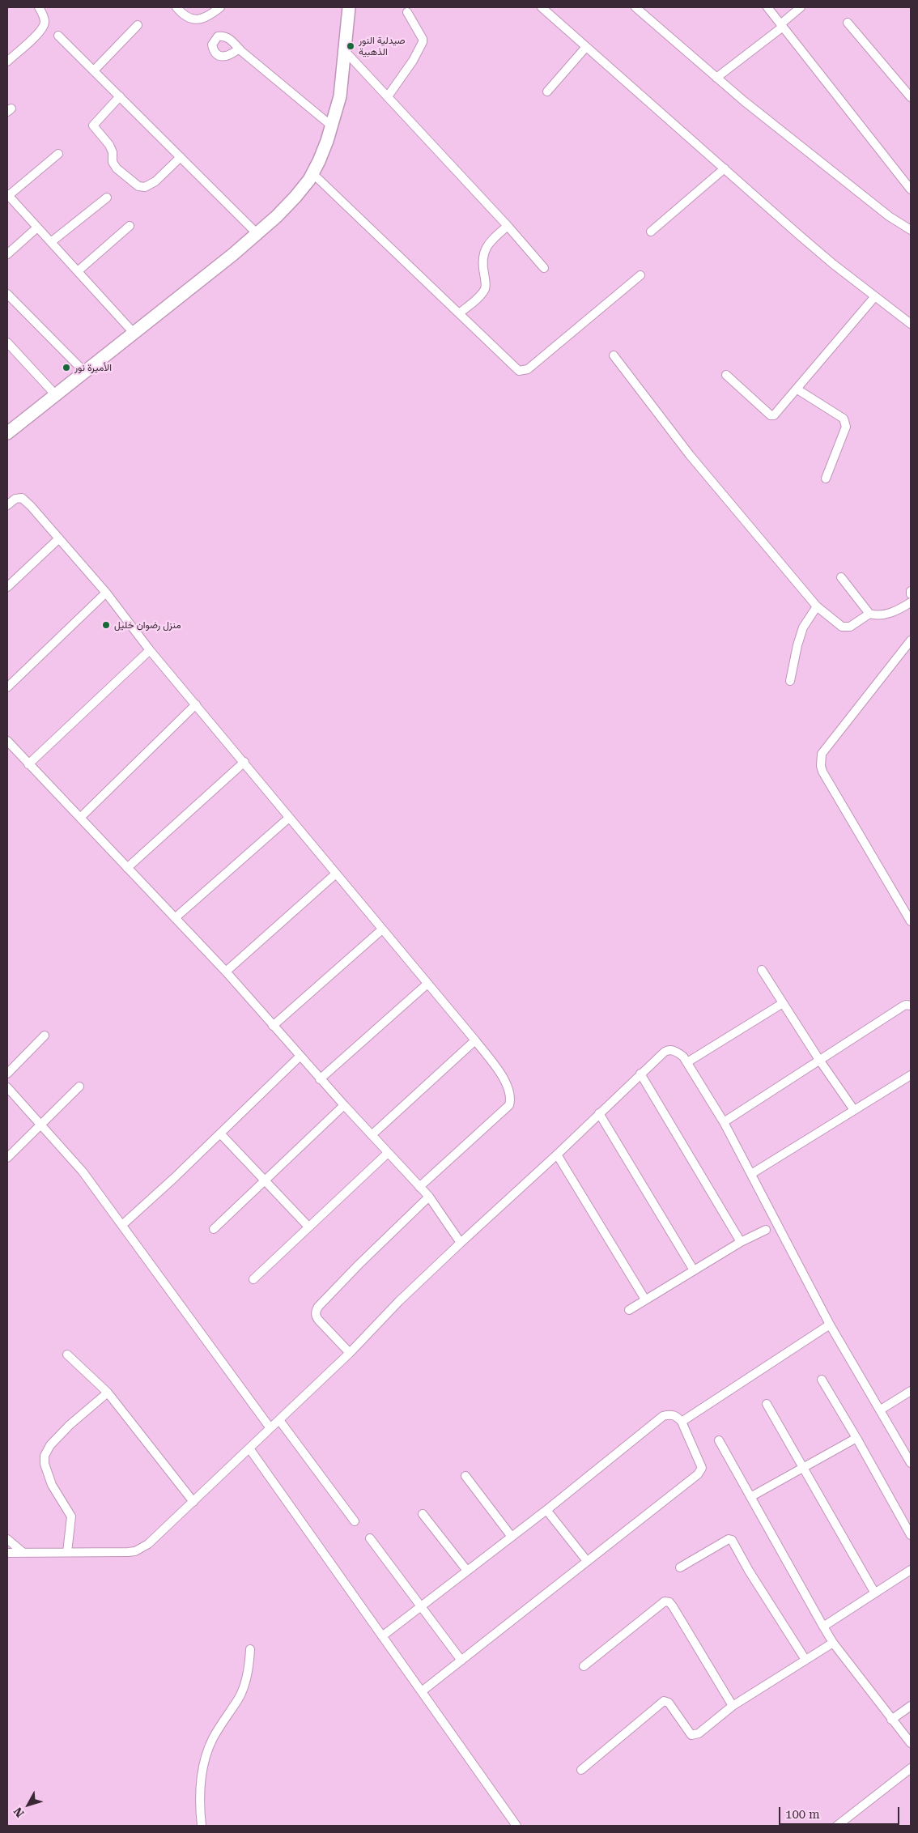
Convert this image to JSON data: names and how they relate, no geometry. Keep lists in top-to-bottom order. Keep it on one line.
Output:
{"places":["صيدلية النور الذهبية","الأميرة نور","منزل رضوان خليل"],"scale_bar":"100 m","north":"bottom left"}
